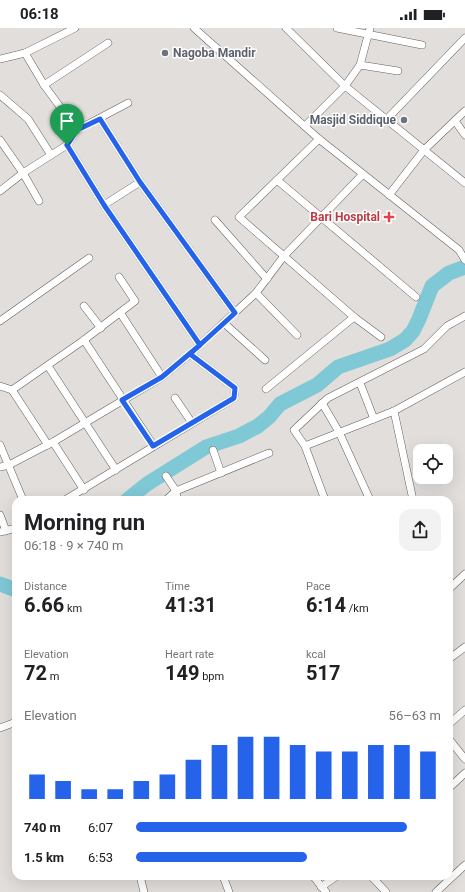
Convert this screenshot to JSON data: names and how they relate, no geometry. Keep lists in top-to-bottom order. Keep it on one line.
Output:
{"places":{"other":["Nagoba Mandir","Masjid Siddique"],"health":["Bari Hospital"]},"page":{"status":"06:18","heading":["Morning run","06:18 · 9 × 740 m"],"stats":[["Distance","6.66 km"],["Time","41:31"],["Pace","6:14 /km"],["Elevation","72 m"],["Heart rate","149 bpm"],["kcal","517"]],"chart":["Elevation","56–63 m"],"list":[{"name":"740 m","note":"6:07"},{"name":"1.5 km","note":"6:53"}]}}
